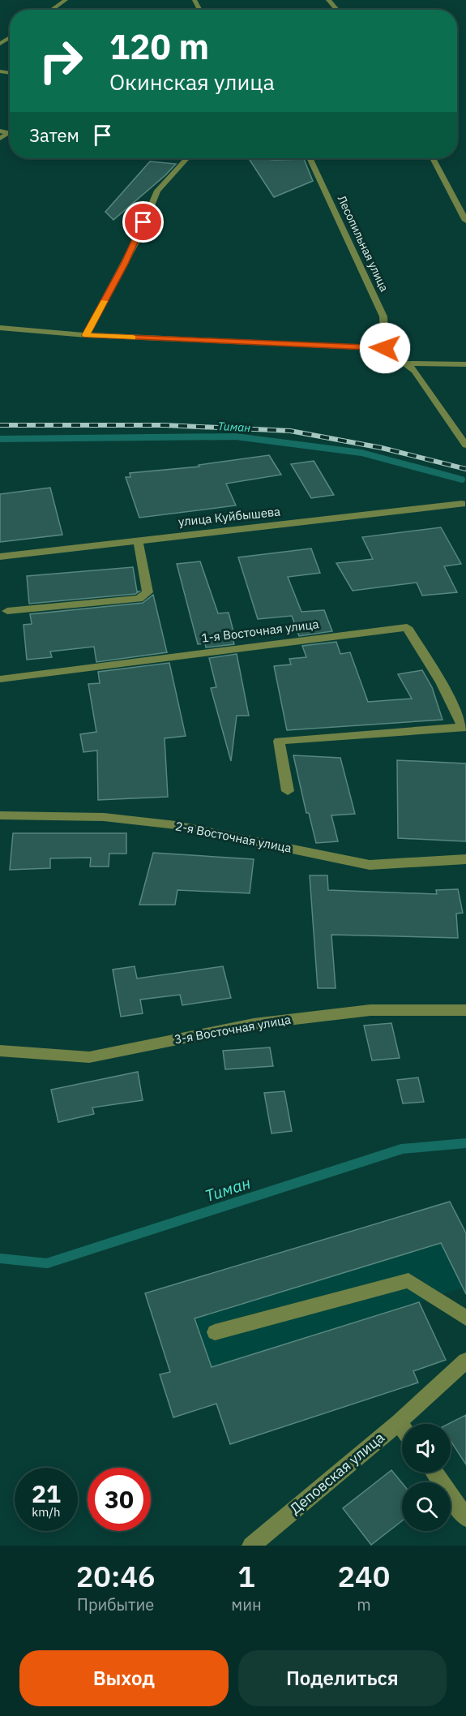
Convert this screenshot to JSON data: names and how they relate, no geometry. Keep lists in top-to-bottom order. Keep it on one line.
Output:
{"streets":{"street":["Лесопильная улица","улица Куйбышева","1-я Восточная улица","2-я Восточная улица","3-я Восточная улица","Деповская улица"]},"water":["Тиман"],"page":{"turn":["120 m","Окинская улица"],"then":"Затем","speed":"21 km/h","limit":"30","eta":["20:46","Прибытие","1","мин","240","m"],"buttons":["Выход","Поделиться"]}}
